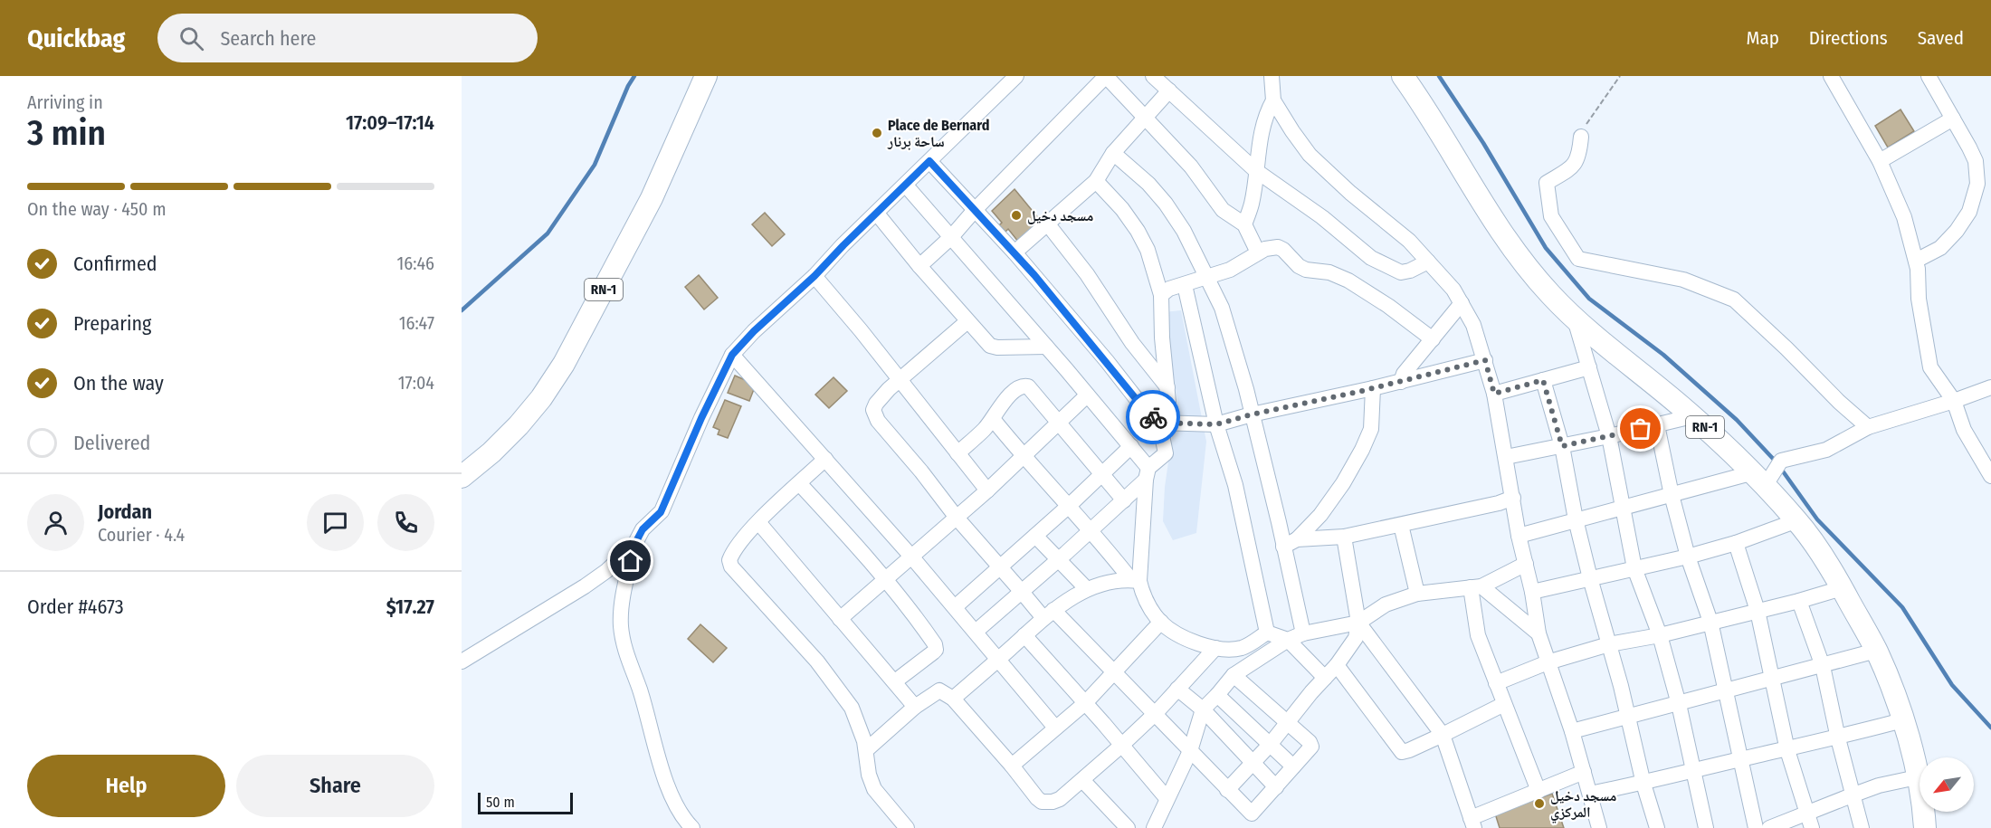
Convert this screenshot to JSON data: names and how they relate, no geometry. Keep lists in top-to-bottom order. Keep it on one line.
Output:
{"streets":{"highway":["RN-1"]},"places":["Place de Bernard ساحة برنار","مسجد دخيل","مسجد دخيل المركزي"],"scale_bar":"50 m","north":"bottom left","page":{"header":"Quickbag","search":"Search here","nav":["Map","Directions","Saved"],"heading":["3 min","Arriving in","17:09–17:14"],"panel":["Jordan","Courier · 4.4","Order #4673","$17.27"],"bar":"On the way · 450 m","list":[["Confirmed","16:46"],["Preparing","16:47"],["On the way","17:04"],"Delivered"],"buttons":["Help","Share"],"scale":"50 m"}}
